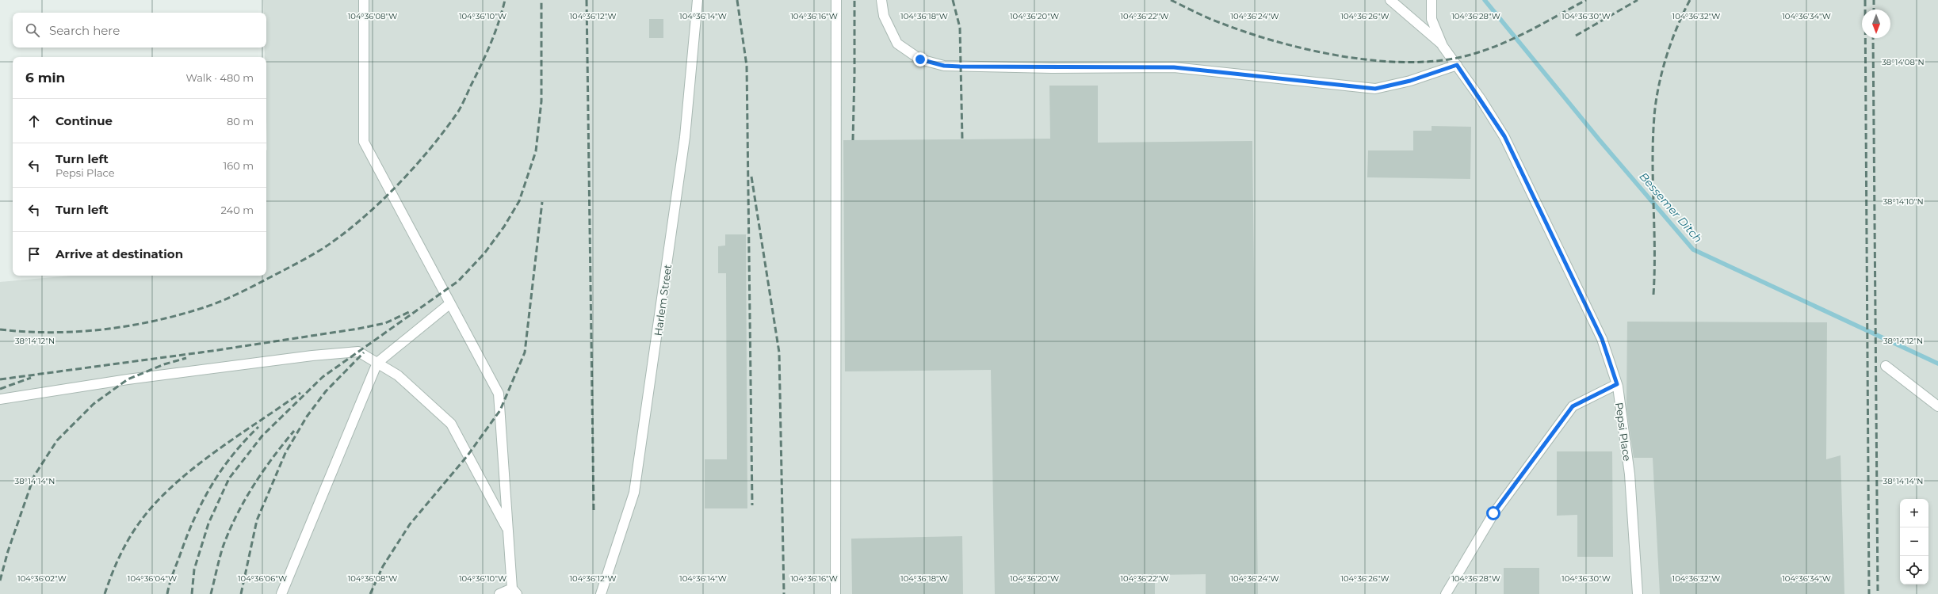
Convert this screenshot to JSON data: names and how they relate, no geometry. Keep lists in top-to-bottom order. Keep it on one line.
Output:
{"streets":{"lane":["Harlem Street","Pepsi Place"]},"water":["Bessemer Ditch"],"north":"bottom","page":{"search":"Search here","heading":["6 min","Walk · 480 m"],"list":[["Continue","80 m"],["Turn left","Pepsi Place","160 m"],["Turn left","240 m"],"Arrive at destination"],"map_buttons":["+","−"]},"coordinates":["104°36'08\"W","104°36'10\"W","104°36'12\"W","104°36'14\"W","104°36'16\"W","104°36'18\"W","104°36'20\"W","104°36'22\"W","104°36'24\"W","104°36'26\"W","104°36'28\"W","104°36'30\"W","104°36'32\"W","104°36'34\"W","38°14'08\"N","38°14'10\"N","38°14'12\"N","38°14'14\"N","104°36'02\"W","104°36'04\"W","104°36'06\"W"]}
